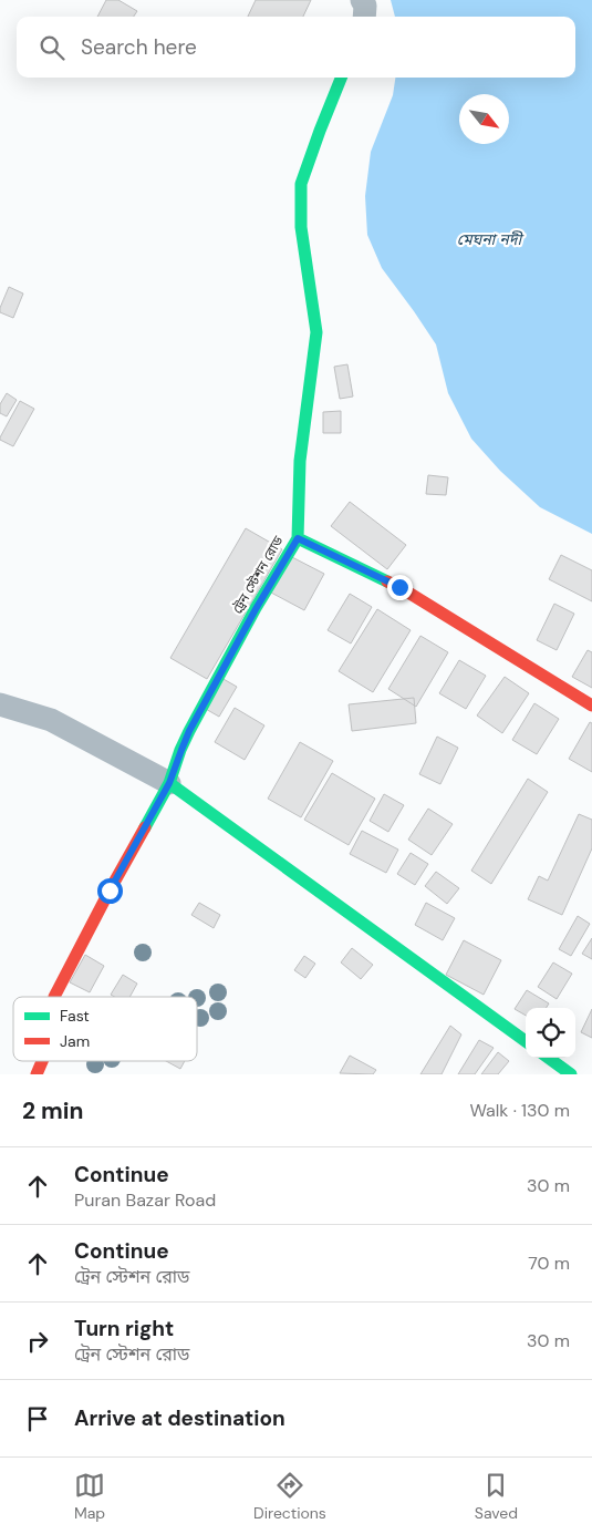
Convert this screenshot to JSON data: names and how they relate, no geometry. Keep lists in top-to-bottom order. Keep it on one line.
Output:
{"streets":{"street":["ট্রেন স্টেশন রোড"]},"water":["মেঘনা নদী"],"legend":["Fast","Jam"],"north":"bottom right","page":{"search":"Search here","heading":["2 min","Walk · 130 m"],"list":[["Continue","Puran Bazar Road","30 m"],["Continue","ট্রেন স্টেশন রোড","70 m"],["Turn right","ট্রেন স্টেশন রোড","30 m"],"Arrive at destination"],"nav":["Map","Directions","Saved"]}}
